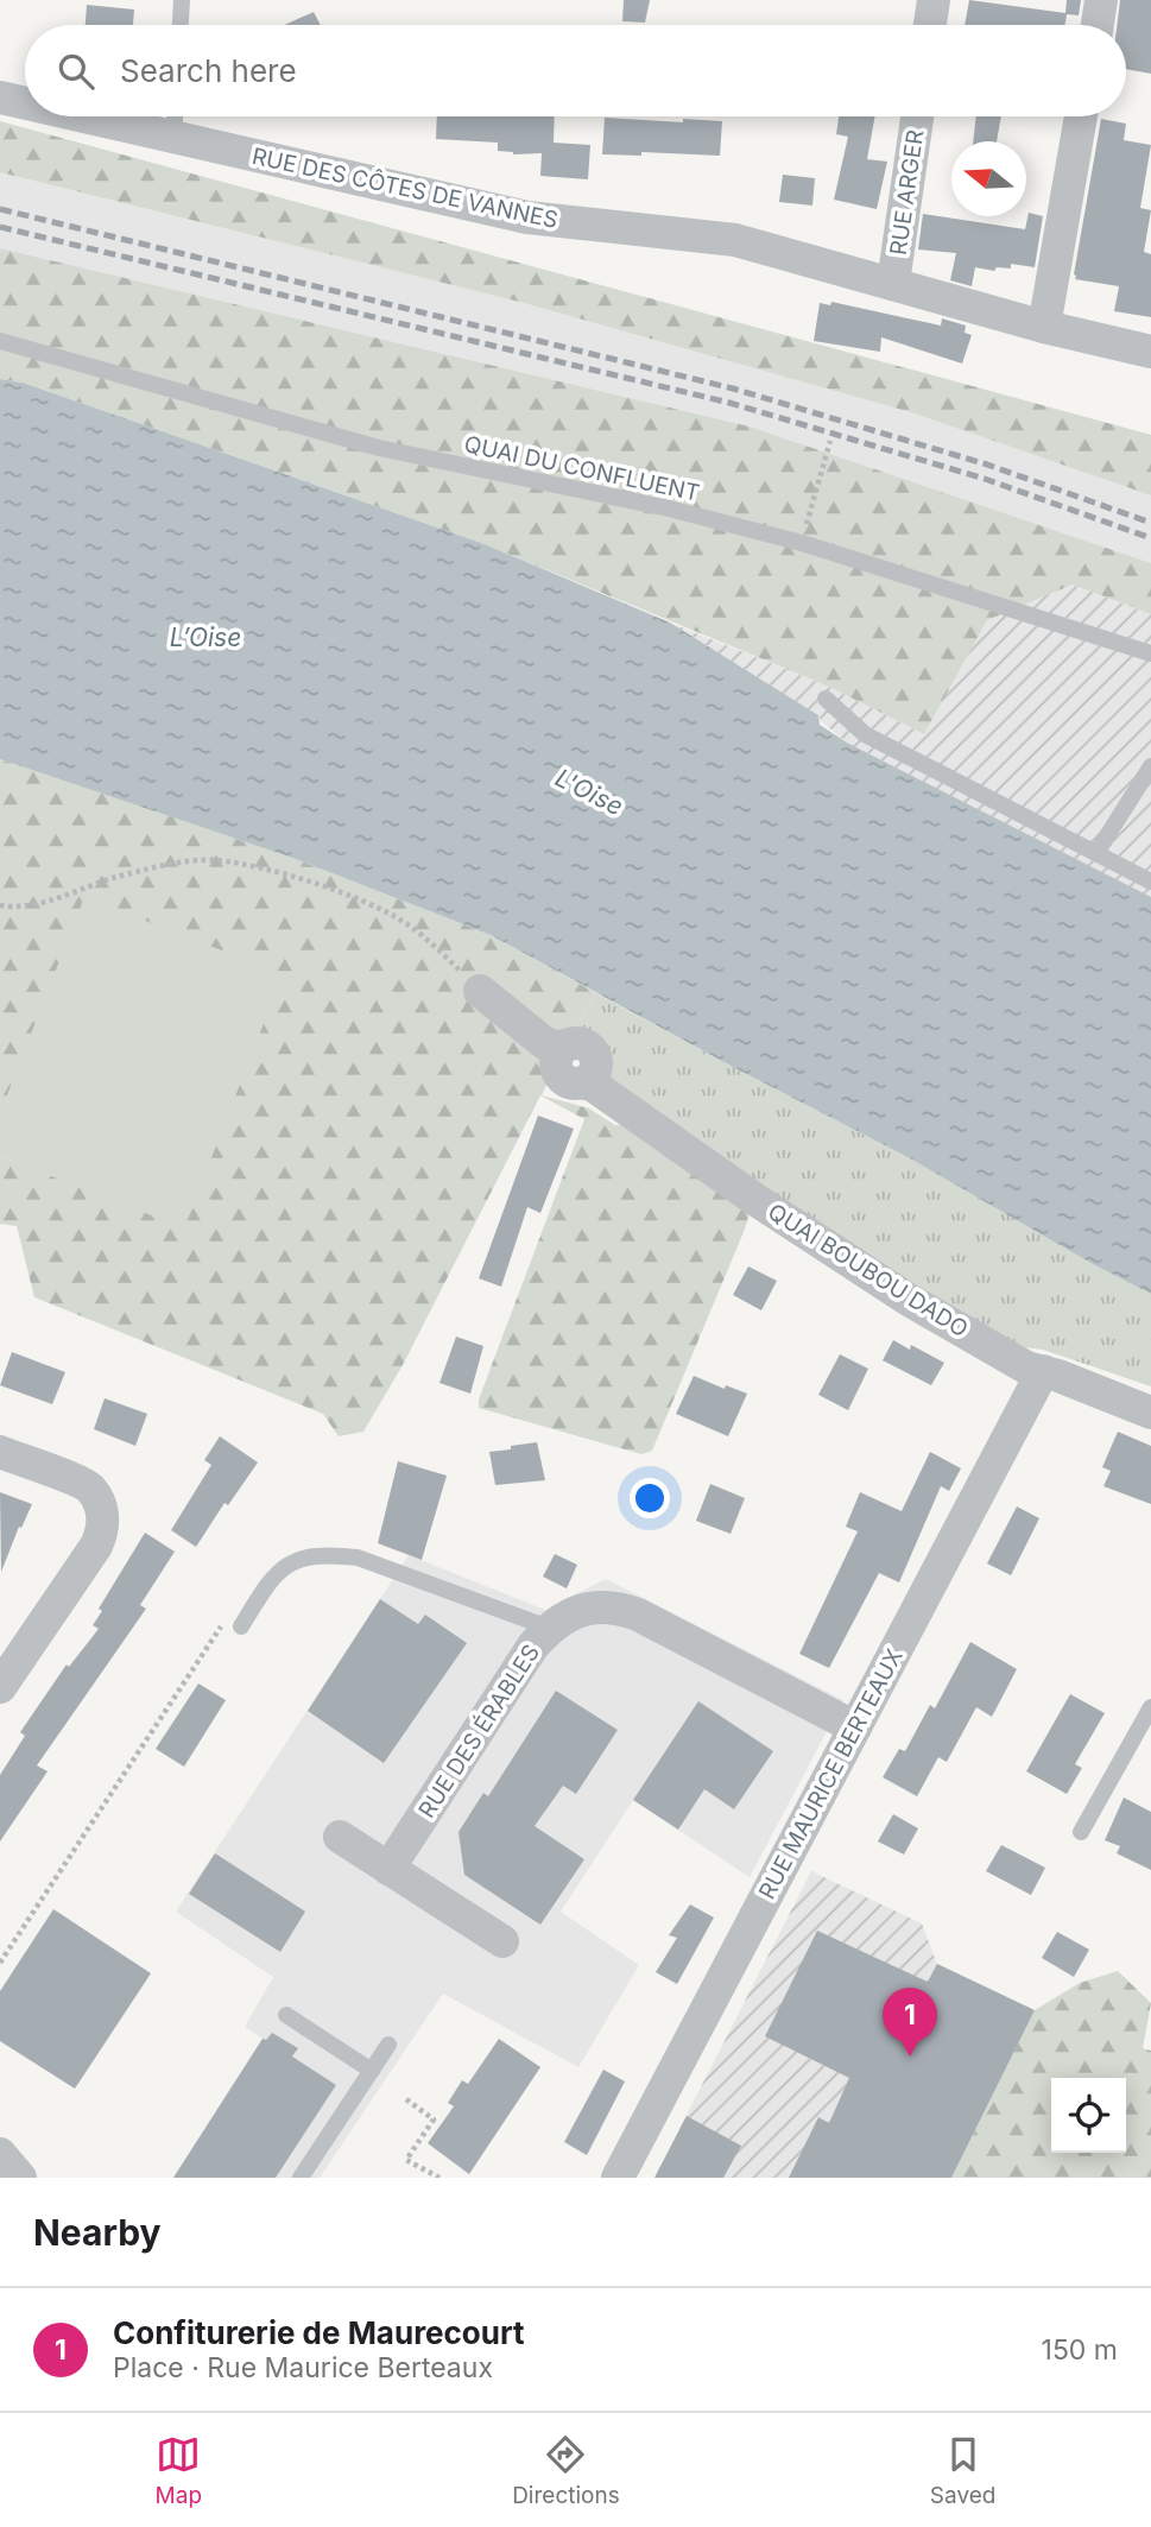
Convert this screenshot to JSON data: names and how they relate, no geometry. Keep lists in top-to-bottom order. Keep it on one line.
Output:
{"streets":{"street":["RUE DES CÔTES DE VANNES","RUE ARGER","QUAI BOUBOU DADO","RUE DES ÉRABLES","RUE MAURICE BERTEAUX"],"lane":["QUAI DU CONFLUENT"]},"crossings":[["RUE DES CÔTES DE VANNES","RUE ARGER"],["QUAI BOUBOU DADO","RUE MAURICE BERTEAUX"],["RUE DES ÉRABLES","RUE MAURICE BERTEAUX"]],"water":["L’Oise","L'Oise"],"north":"left","page":{"search":"Search here","pins":"1","heading":"Nearby","list":[{"mark":"1","name":"Confiturerie de Maurecourt","note":"Place · Rue Maurice Berteaux","value":"150 m"}],"nav":["Map","Directions","Saved"]}}
